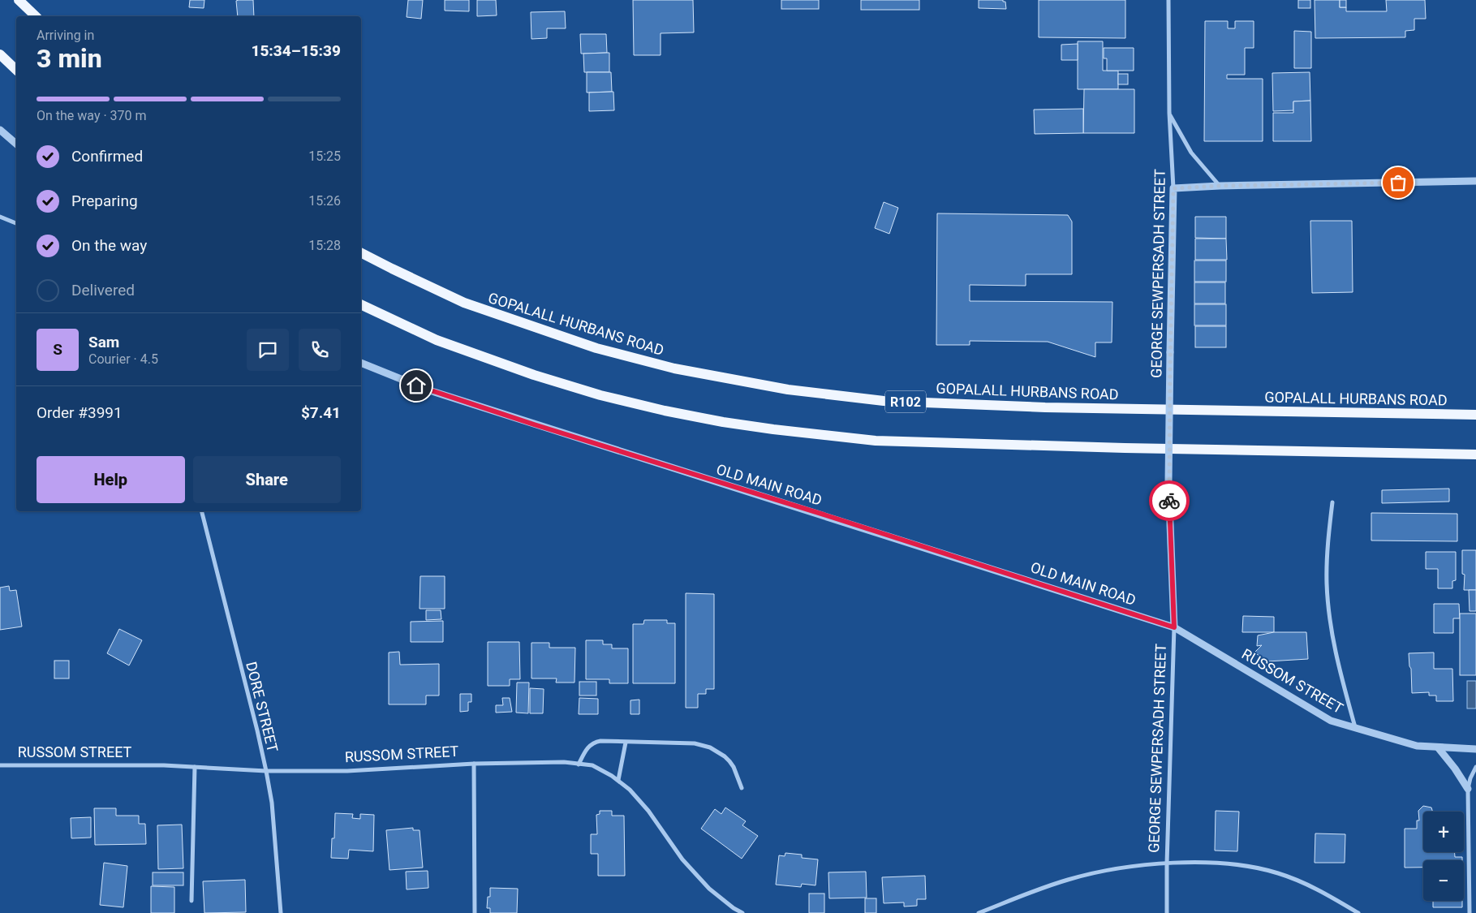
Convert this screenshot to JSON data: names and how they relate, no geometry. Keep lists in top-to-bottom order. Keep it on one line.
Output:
{"streets":{"main road":["GOPALALL HURBANS ROAD","R102"],"street":["GEORGE SEWPERSADH STREET","OLD MAIN ROAD","RUSSOM STREET","DORE STREET"]},"crossings":[["GEORGE SEWPERSADH STREET","OLD MAIN ROAD"],["GEORGE SEWPERSADH STREET","RUSSOM STREET"],["OLD MAIN ROAD","RUSSOM STREET"],["RUSSOM STREET","DORE STREET"]],"page":{"heading":["3 min","Arriving in","15:34–15:39"],"panel":["Sam","Courier · 4.5","Order #3991","$7.41"],"bar":"On the way · 370 m","list":[["Confirmed","15:25"],["Preparing","15:26"],["On the way","15:28"],"Delivered"],"round":"S","buttons":["Help","Share"],"map_buttons":["+","−"]}}
